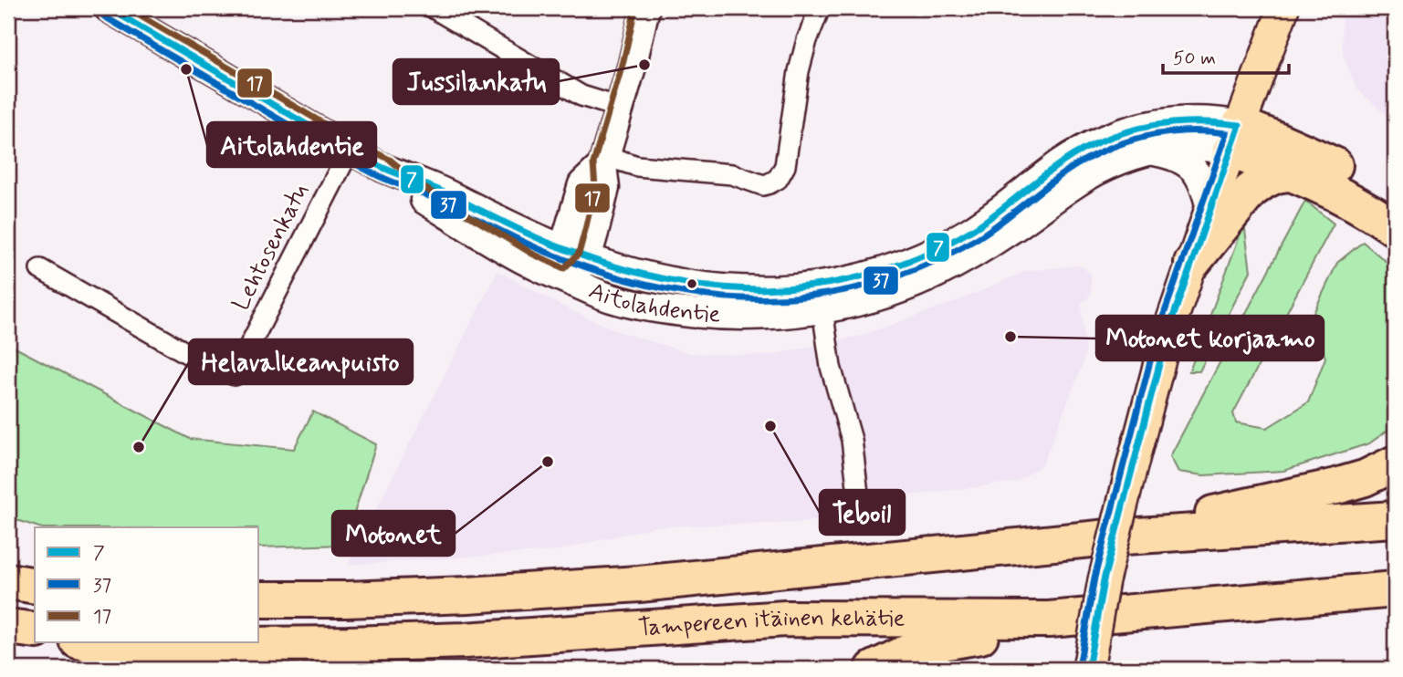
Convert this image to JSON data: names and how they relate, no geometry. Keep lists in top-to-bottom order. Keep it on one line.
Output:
{"streets":{"highway":["Tampereen itäinen kehätie"],"main road":["Aitolahdentie"],"street":["Lehtosenkatu"]},"crossings":[["Lehtosenkatu","Aitolahdentie"]],"places":["Jussilankatu","Aitolahdentie","Motonet korjaamo","Teboil","Helavalkeanpuisto","Motonet"],"lines":["transit line 7","transit line 17","transit line 37"],"legend":["7","37","17"],"scale_bar":"50 m"}
